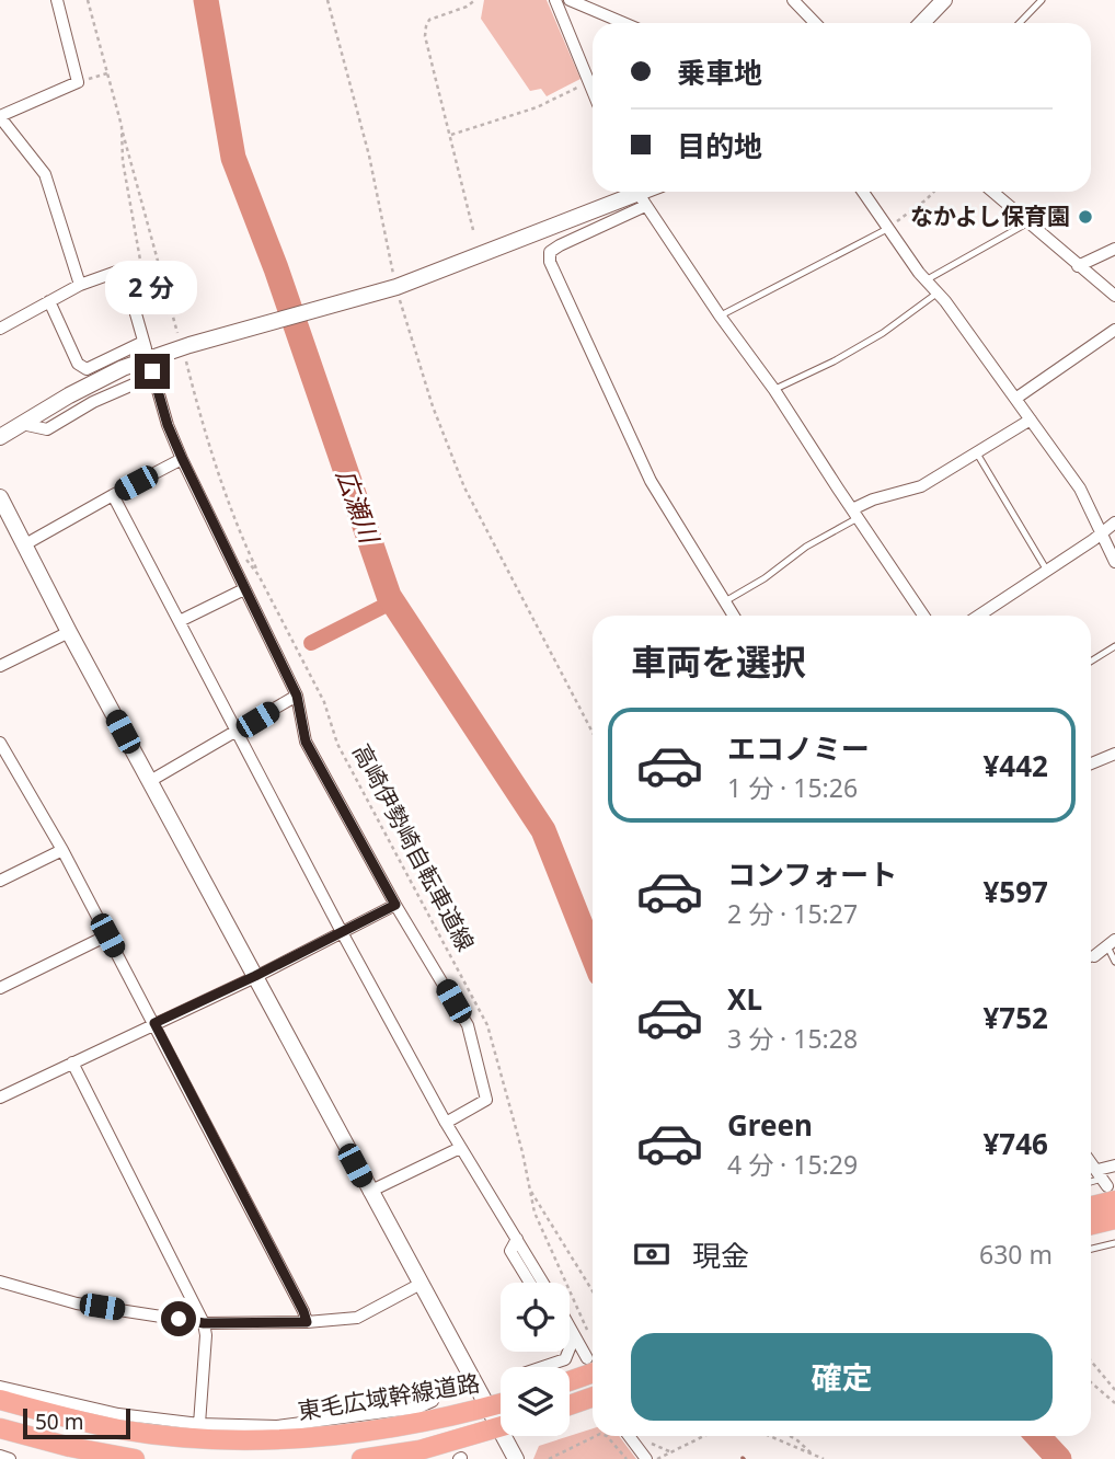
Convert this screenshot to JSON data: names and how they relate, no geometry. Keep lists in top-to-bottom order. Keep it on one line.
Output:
{"streets":{"highway":["東毛広域幹線道路"],"path":["高崎伊勢崎自転車道線"]},"water":["広瀬川"],"places":["なかよし保育園"],"scale_bar":"50 m","page":{"banner":["乗車地","目的地"],"bubble":"2 分","heading":"車両を選択","list":[{"name":"エコノミー","note":"1 分 · 15:26","value":"¥442"},{"name":"コンフォート","note":"2 分 · 15:27","value":"¥597"},{"name":"XL","note":"3 分 · 15:28","value":"¥752"},{"name":"Green","note":"4 分 · 15:29","value":"¥746"}],"pay":["現金","630 m"],"buttons":"確定","scale":"50 m"}}
